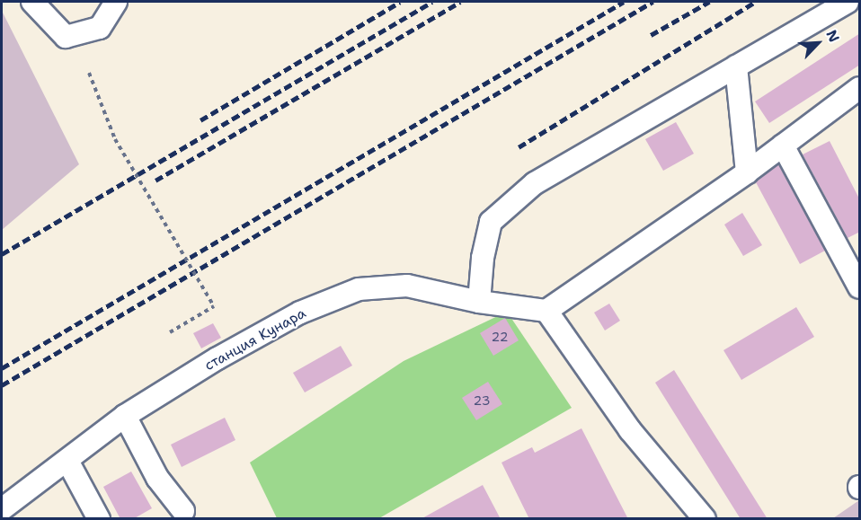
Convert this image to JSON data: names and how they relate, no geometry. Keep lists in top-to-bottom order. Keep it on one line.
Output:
{"streets":{"street":["станция Кунара"]},"house_numbers":["22","23"],"north":"top right"}
